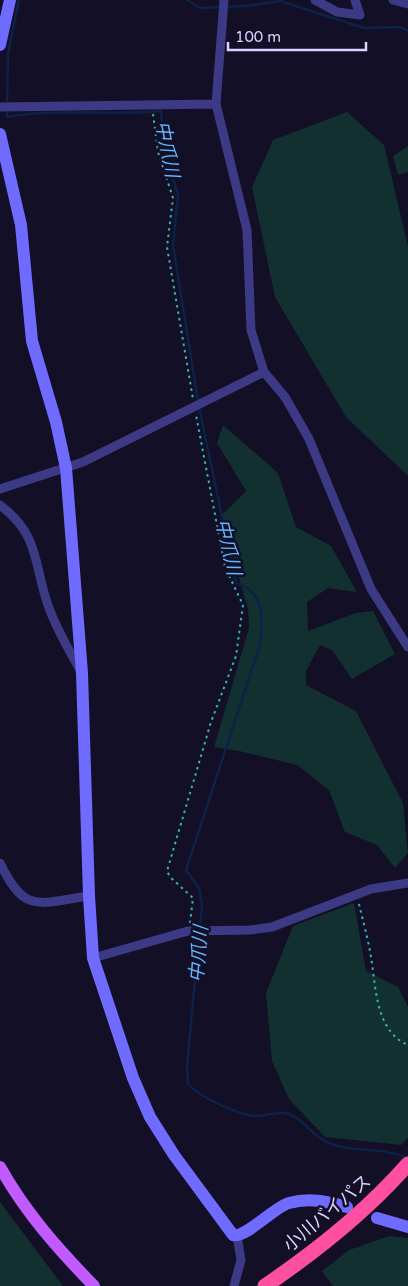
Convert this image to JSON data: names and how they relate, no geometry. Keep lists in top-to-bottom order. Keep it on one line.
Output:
{"streets":{"highway":["小川バイパス"]},"water":["中爪川"],"scale_bar":"100 m"}
